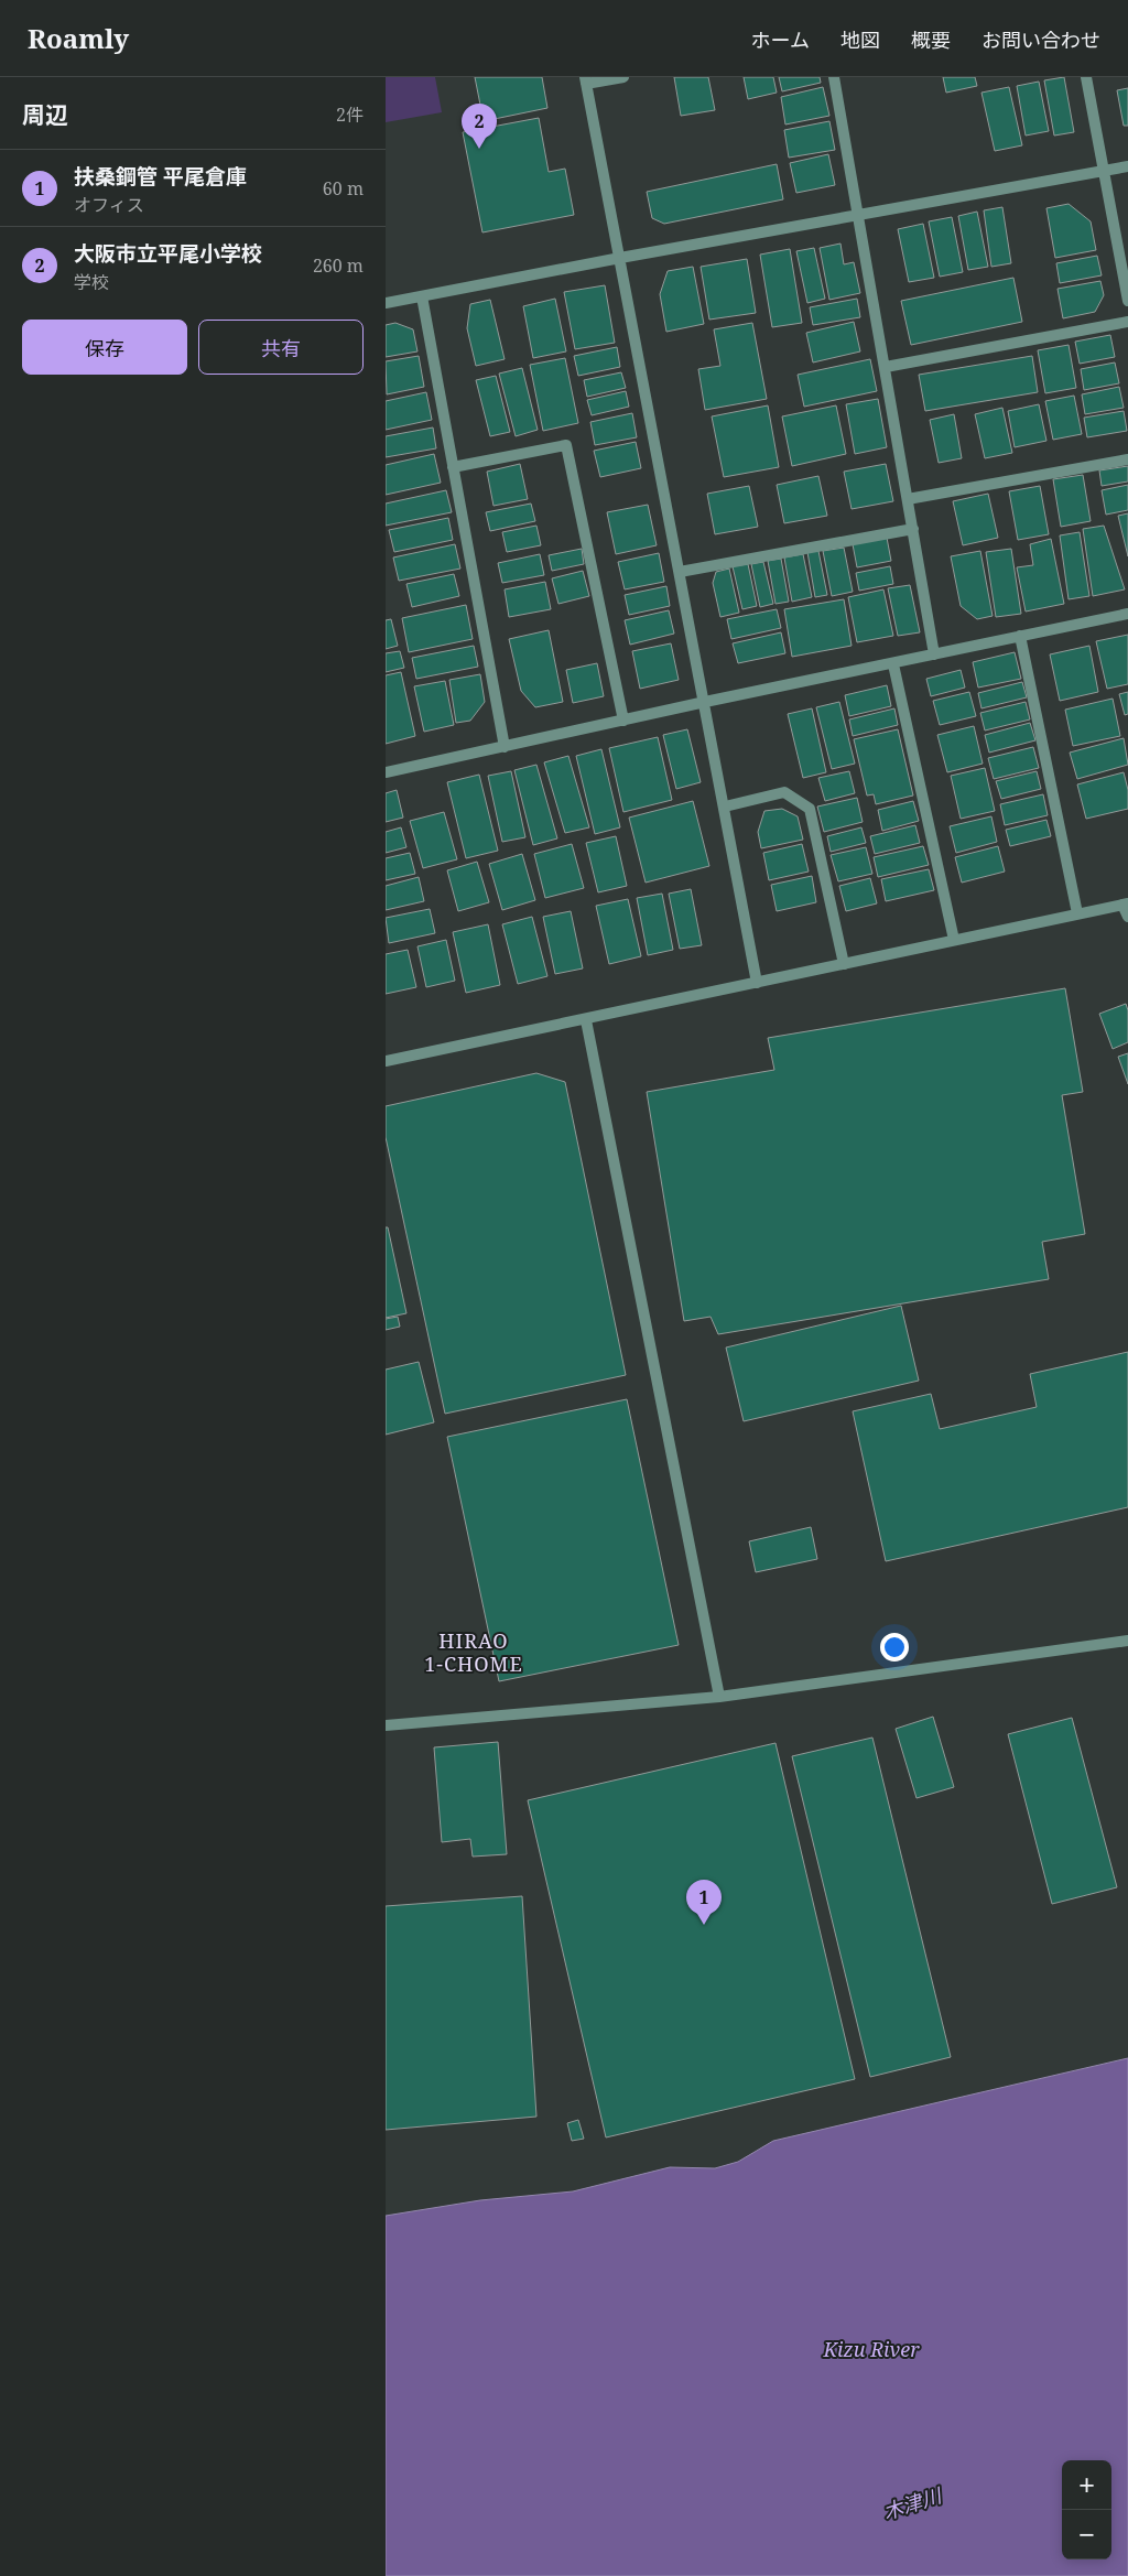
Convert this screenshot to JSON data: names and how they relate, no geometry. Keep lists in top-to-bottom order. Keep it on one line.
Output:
{"districts":["HIRAO 1-CHOME"],"water":["Kizu River","木津川"],"page":{"header":"Roamly","nav":["ホーム","地図","概要","お問い合わせ"],"heading":["周辺","2件"],"pins":["2","1"],"list":[{"mark":"1","name":"扶桑鋼管 平尾倉庫","note":"オフィス","value":"60 m"},{"mark":"2","name":"大阪市立平尾小学校","note":"学校","value":"260 m"}],"buttons":["保存","共有"],"map_buttons":["+","−"]}}
